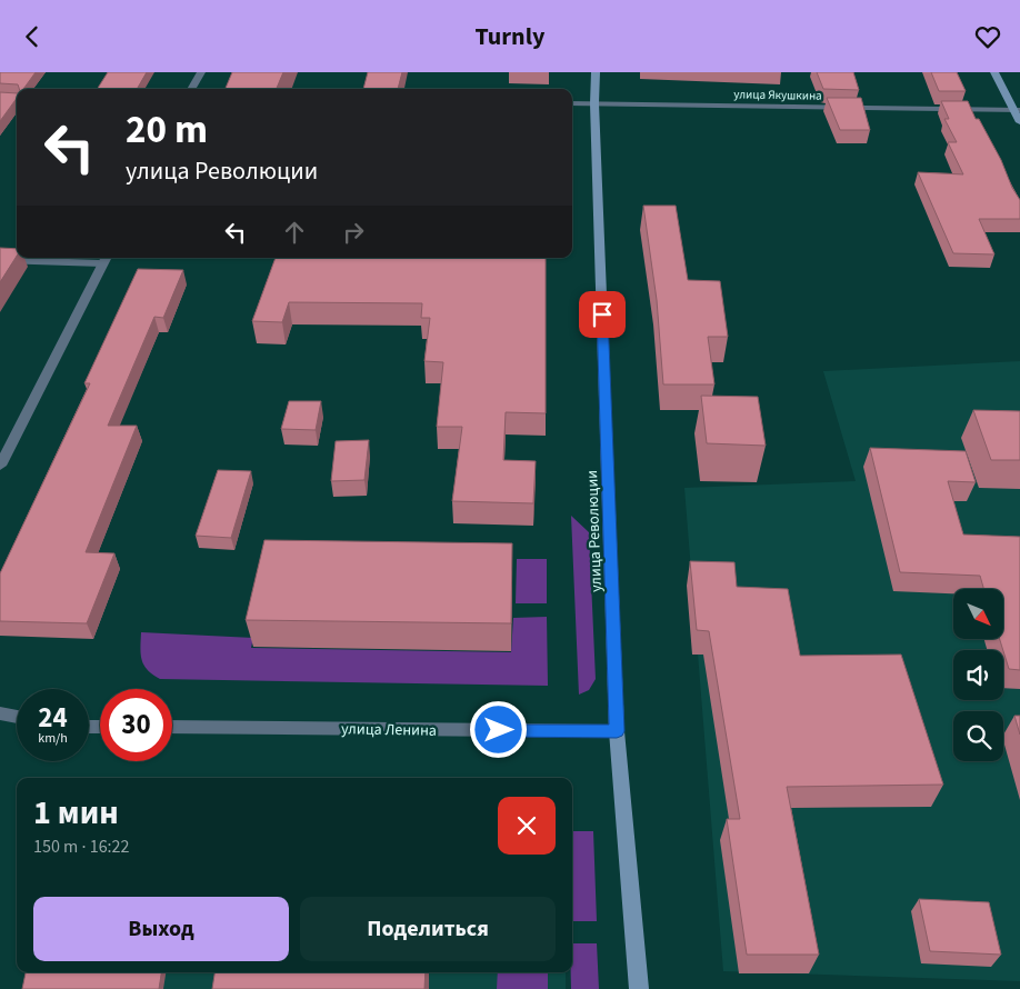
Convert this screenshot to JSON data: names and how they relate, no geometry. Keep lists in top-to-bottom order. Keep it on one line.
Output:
{"streets":{"main road":["улица Революции"],"street":["улица Якушкина","улица Ленина"]},"crossings":[["улица Якушкина","улица Революции"],["улица Революции","улица Ленина"]],"north":"bottom right","page":{"header":"Turnly","turn":["20 m","улица Революции"],"speed":"24 km/h","limit":"30","heading":["1 мин","150 m · 16:22"],"buttons":["Выход","Поделиться"]}}
